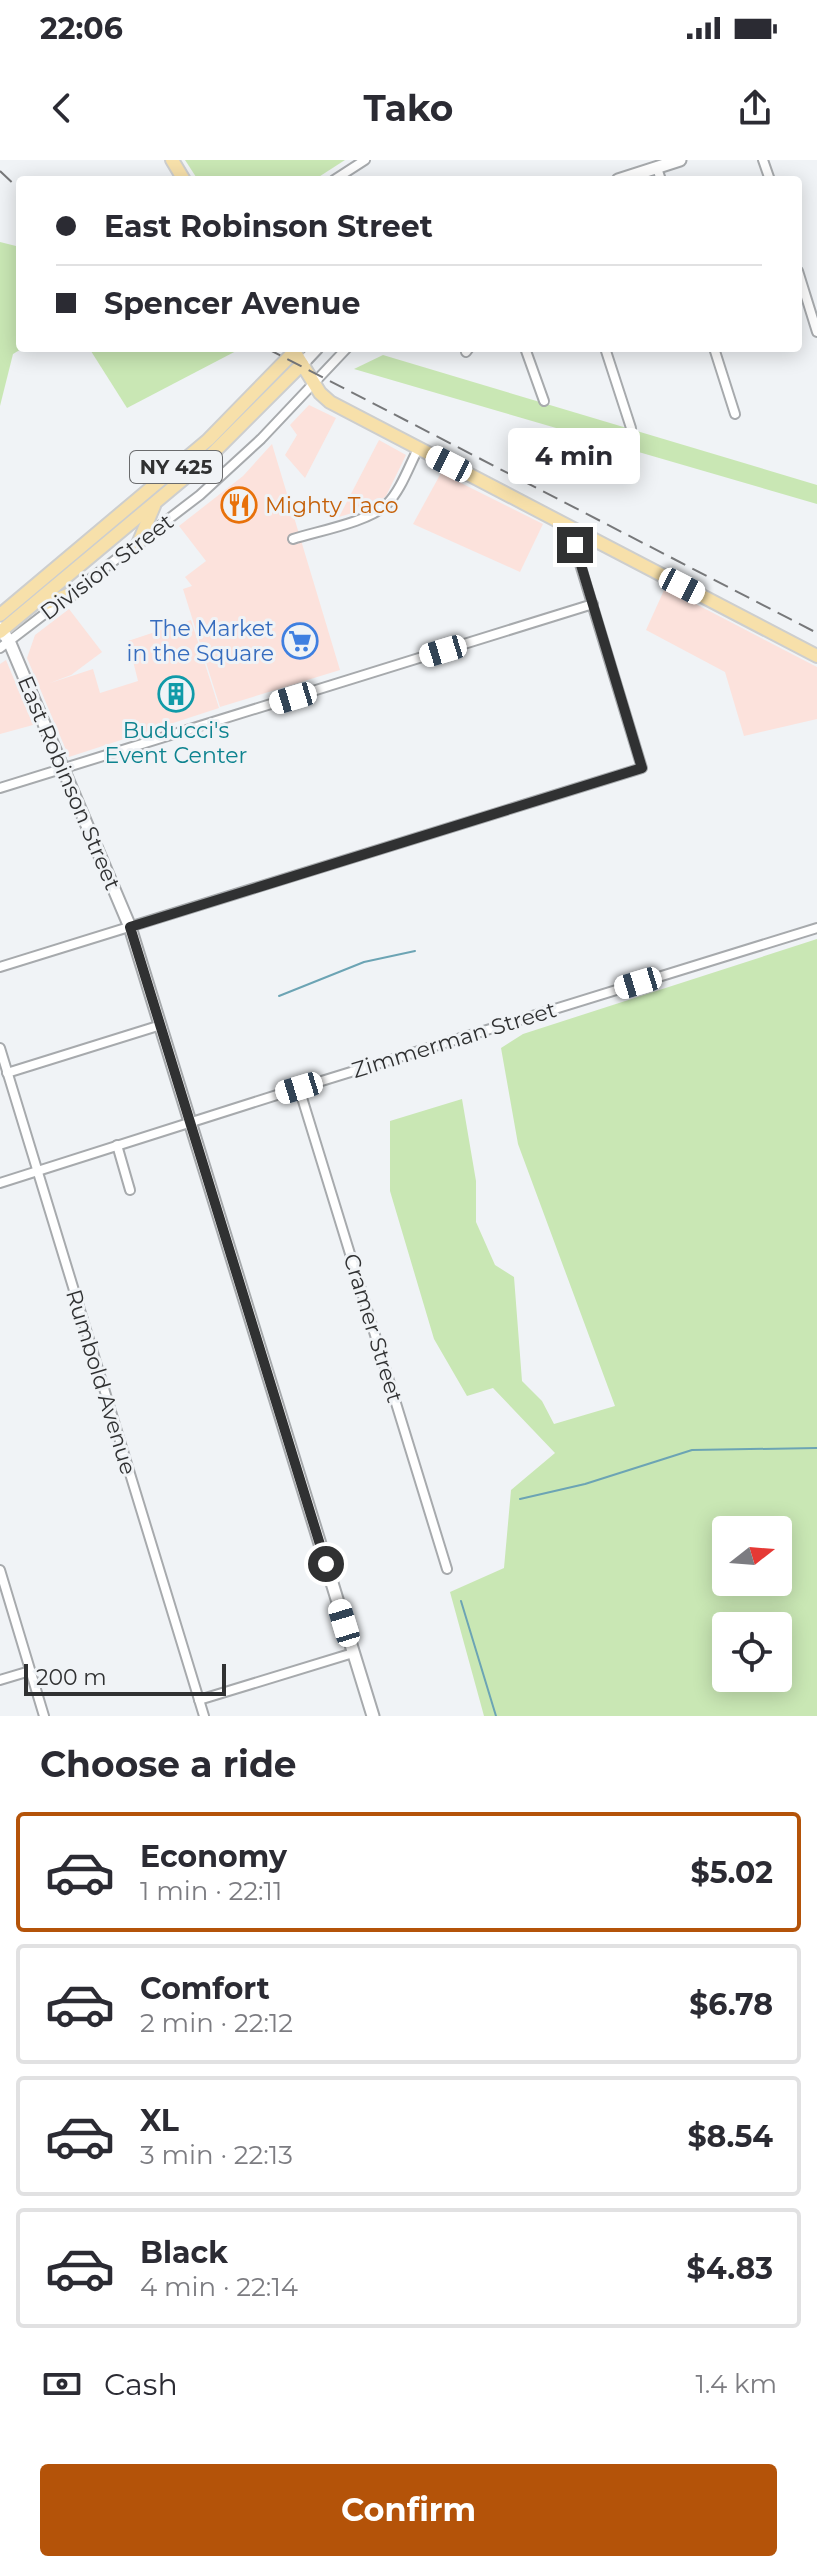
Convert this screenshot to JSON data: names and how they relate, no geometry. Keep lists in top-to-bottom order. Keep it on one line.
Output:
{"streets":{"main road":["NY 425"],"street":["Division Street","East Robinson Street","Zimmerman Street","Cramer Street","Rumbold Avenue"]},"crossings":[["NY 425","Division Street"],["NY 425","East Robinson Street"],["Division Street","East Robinson Street"],["East Robinson Street","Zimmerman Street"],["Zimmerman Street","Cramer Street"],["Zimmerman Street","Rumbold Avenue"]],"places":{"restaurant":["Mighty Taco"],"supermarket":["The Market in the Square"],"building":["Buducci's Event Center"]},"scale_bar":"200 m","north":"right","page":{"status":"22:06","header":"Tako","banner":["East Robinson Street","Spencer Avenue"],"bubble":"4 min","scale":"200 m","heading":"Choose a ride","list":[{"name":"Economy","note":"1 min · 22:11","value":"$5.02"},{"name":"Comfort","note":"2 min · 22:12","value":"$6.78"},{"name":"XL","note":"3 min · 22:13","value":"$8.54"},{"name":"Black","note":"4 min · 22:14","value":"$4.83"}],"pay":["Cash","1.4 km"],"buttons":"Confirm"}}
